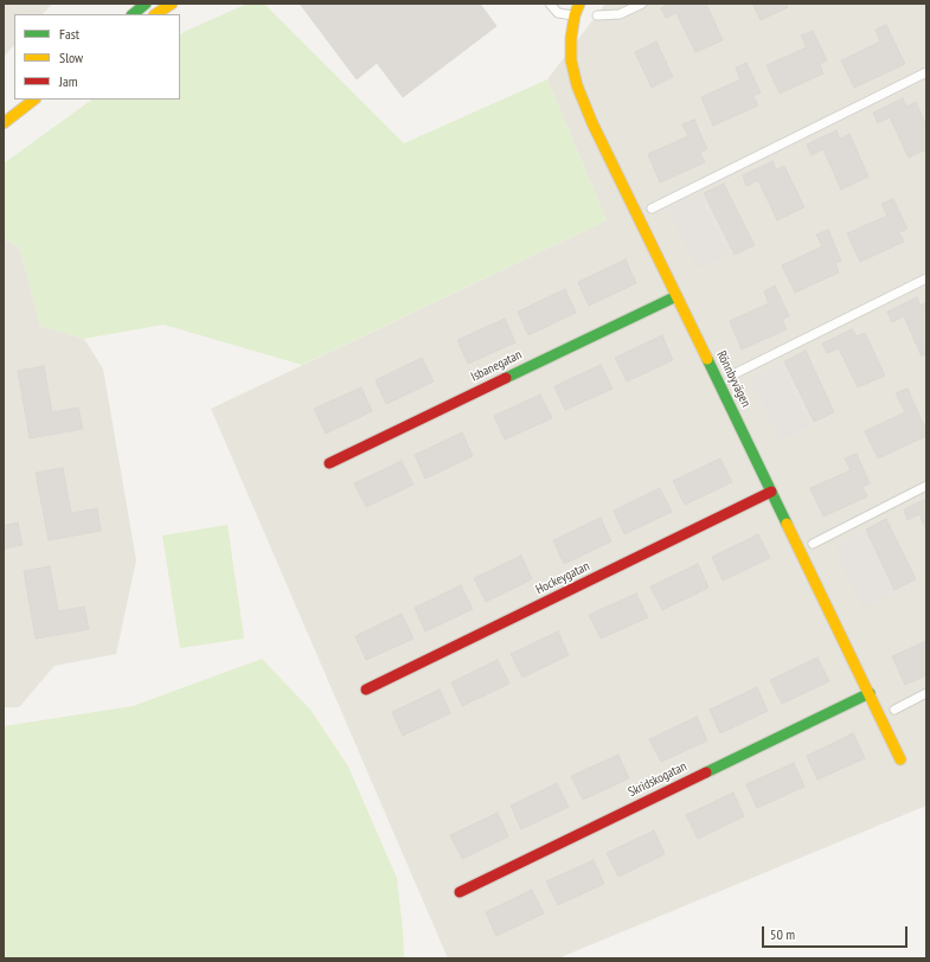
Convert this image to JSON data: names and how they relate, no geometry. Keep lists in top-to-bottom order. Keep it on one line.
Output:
{"streets":{"street":["Isbanegatan","Rönnbyvägen","Hockeygatan","Skridskogatan"]},"crossings":[["Isbanegatan","Rönnbyvägen"],["Rönnbyvägen","Hockeygatan"],["Rönnbyvägen","Skridskogatan"]],"legend":["Fast","Slow","Jam"],"scale_bar":"50 m"}
